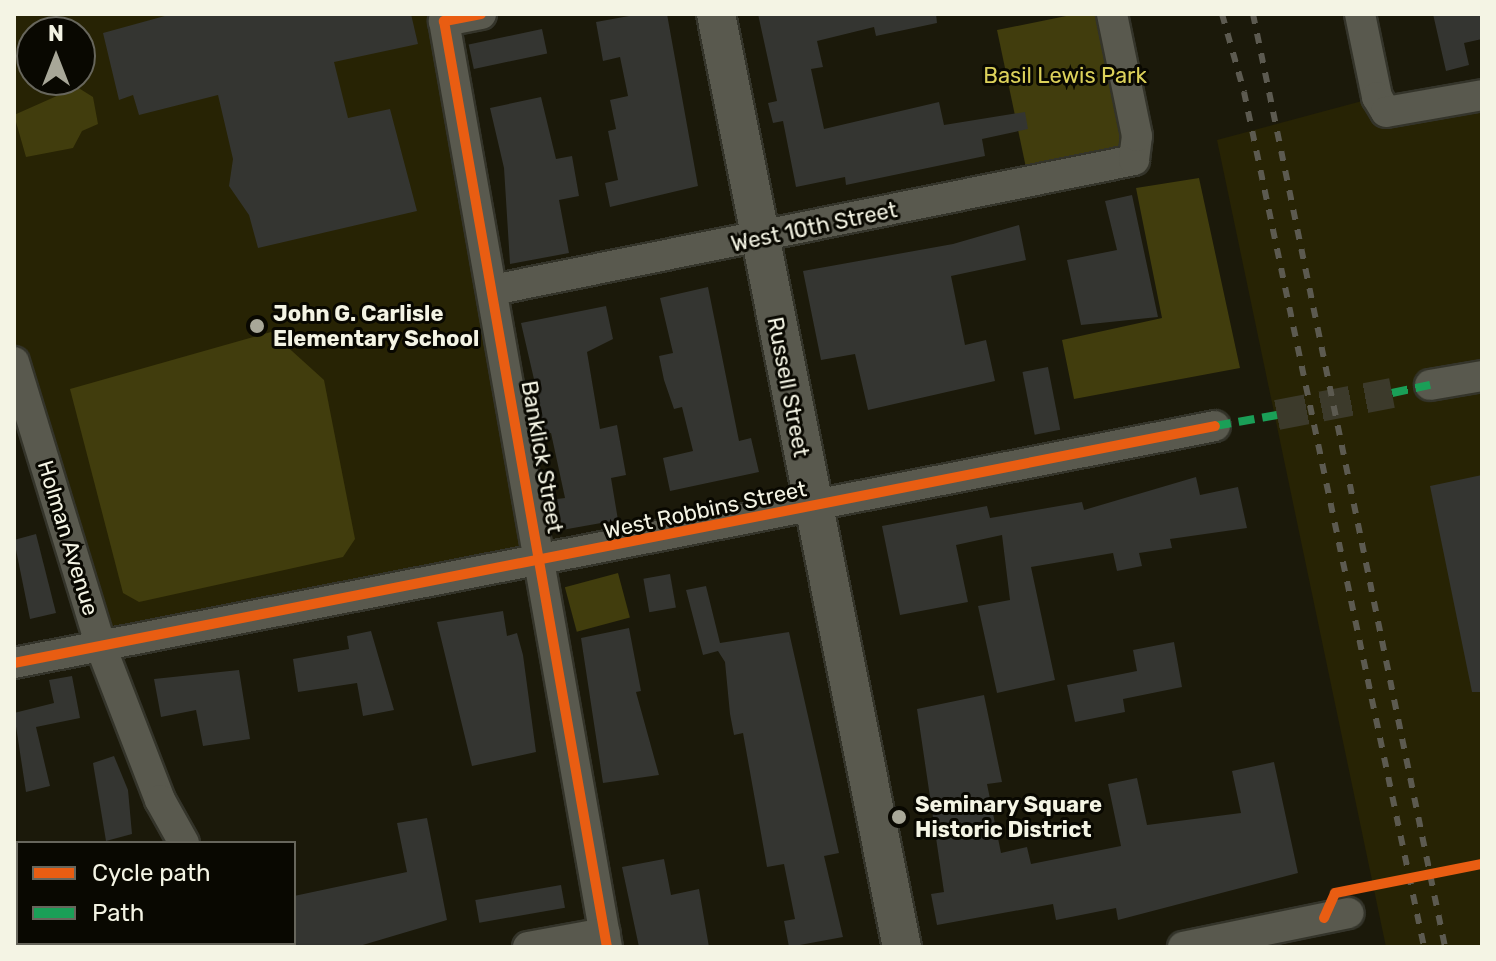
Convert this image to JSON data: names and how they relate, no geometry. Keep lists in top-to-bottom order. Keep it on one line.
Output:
{"streets":{"street":["West 10th Street","Russell Street","Banklick Street","West Robbins Street","Holman Avenue"]},"crossings":[["West 10th Street","Russell Street"],["West 10th Street","Banklick Street"],["Russell Street","West Robbins Street"],["Banklick Street","West Robbins Street"],["West Robbins Street","Holman Avenue"]],"parks":["Basil Lewis Park"],"places":["John G. Carlisle Elementary School","Seminary Square Historic District"],"legend":["Cycle path","Path"],"north":"top"}
